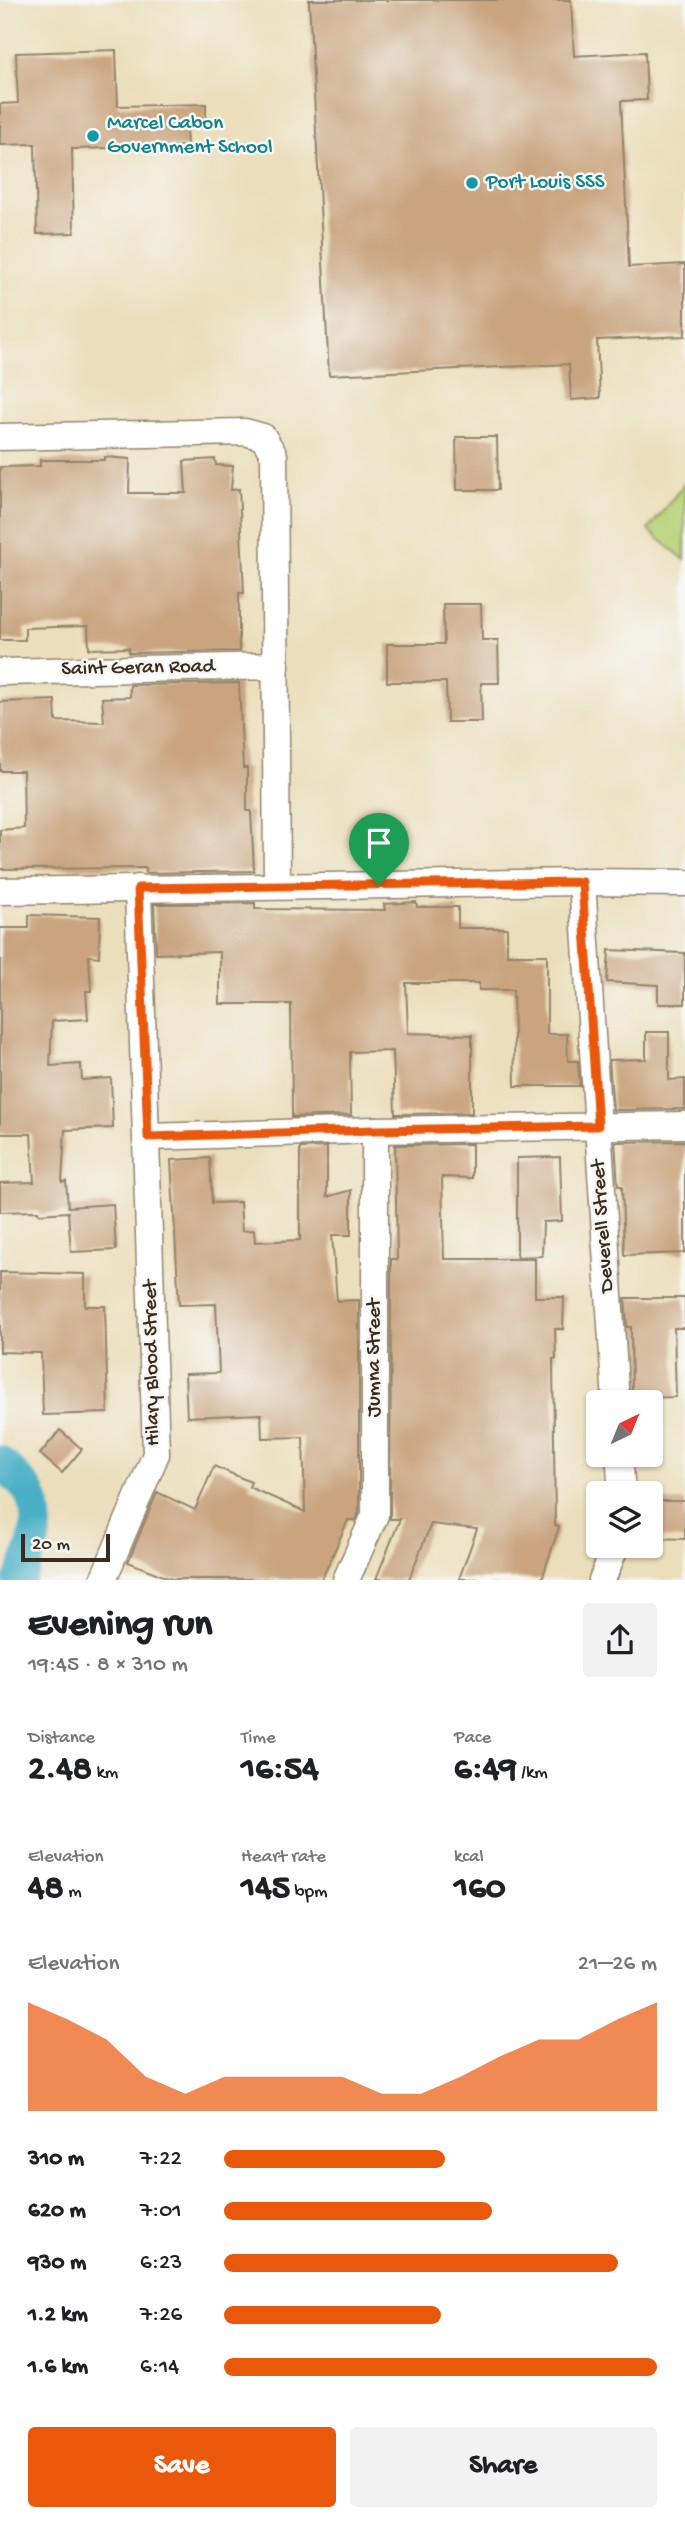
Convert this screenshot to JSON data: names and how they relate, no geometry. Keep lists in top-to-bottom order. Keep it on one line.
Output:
{"streets":{"street":["Saint Geran Road","Deverell Street","Jumna Street","Hilary Blood Street"]},"places":["Marcel Cabon Government School","Port Louis SSS"],"scale_bar":"20 m","north":"top right","page":{"scale":"20 m","heading":["Evening run","19:45 · 8 × 310 m"],"stats":[["Distance","2.48 km"],["Time","16:54"],["Pace","6:49 /km"],["Elevation","48 m"],["Heart rate","145 bpm"],["kcal","160"]],"chart":["Elevation","21–26 m"],"list":[{"name":"310 m","note":"7:22"},{"name":"620 m","note":"7:01"},{"name":"930 m","note":"6:23"},{"name":"1.2 km","note":"7:26"},{"name":"1.6 km","note":"6:14"}],"buttons":["Save","Share"]}}
